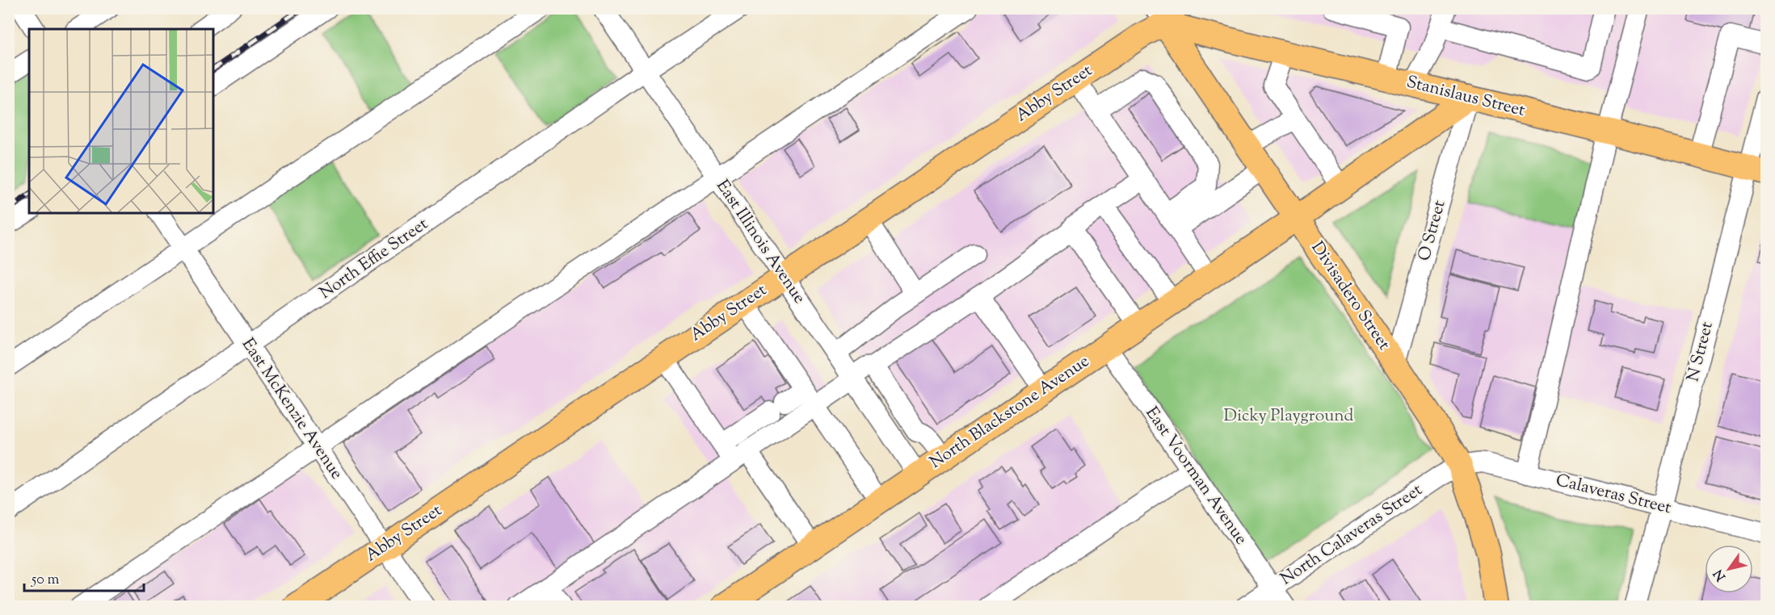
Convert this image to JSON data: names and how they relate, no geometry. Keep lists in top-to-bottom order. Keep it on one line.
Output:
{"streets":{"main road":["Abby Street","Stanislaus Street","Divisadero Street","North Blackstone Avenue"],"street":["O Street","East Illinois Avenue","North Effie Street","N Street","East McKenzie Avenue","East Voorman Avenue","Calaveras Street","North Calaveras Street"]},"crossings":[["Abby Street","Stanislaus Street"],["Abby Street","East Illinois Avenue"],["Abby Street","Divisadero Street"],["Abby Street","East McKenzie Avenue"],["Stanislaus Street","O Street"],["Stanislaus Street","Divisadero Street"],["Stanislaus Street","N Street"],["Stanislaus Street","North Blackstone Avenue"],["O Street","Divisadero Street"],["O Street","North Blackstone Avenue"],["East Illinois Avenue","North Effie Street"],["East Illinois Avenue","North Blackstone Avenue"],["North Effie Street","East McKenzie Avenue"],["Divisadero Street","North Blackstone Avenue"],["Divisadero Street","Calaveras Street"],["Divisadero Street","North Calaveras Street"],["N Street","Calaveras Street"],["North Blackstone Avenue","East Voorman Avenue"],["East Voorman Avenue","North Calaveras Street"],["Calaveras Street","North Calaveras Street"]],"parks":["Dicky Playground"],"scale_bar":"50 m","north":"bottom left"}
